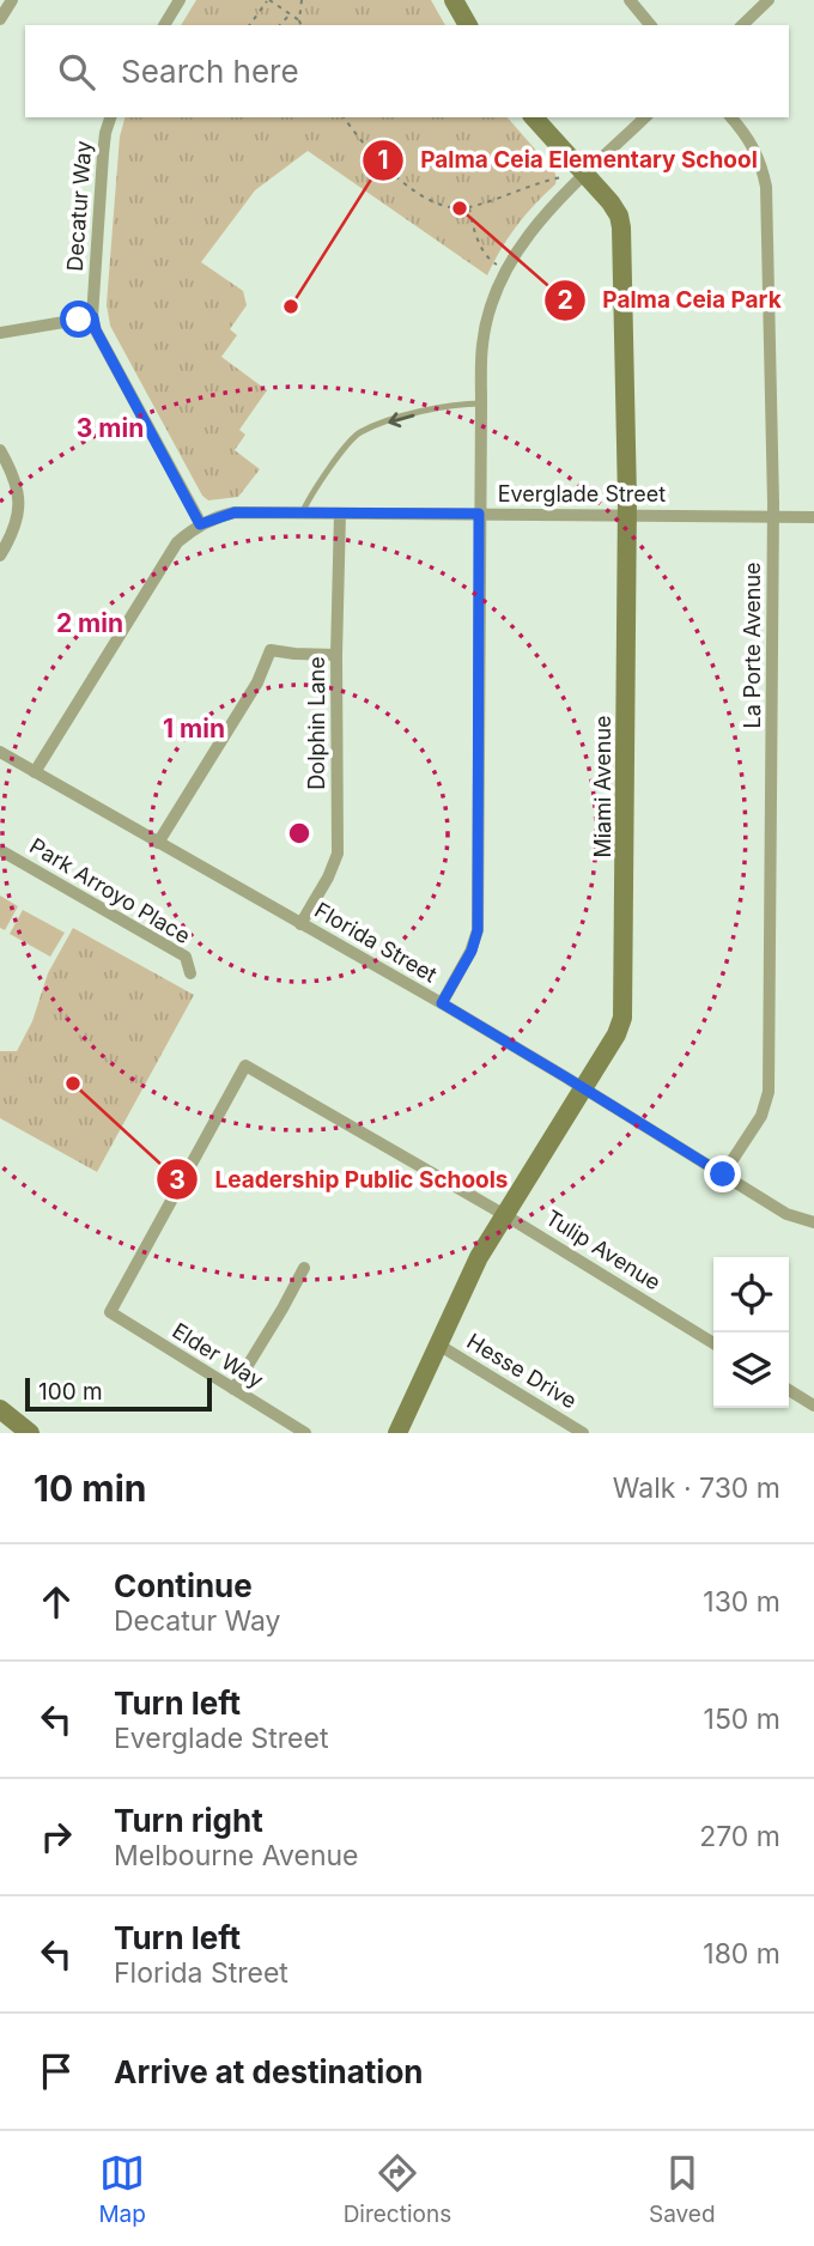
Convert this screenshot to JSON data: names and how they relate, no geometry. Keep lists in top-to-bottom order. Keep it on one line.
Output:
{"streets":{"street":["Decatur Way","Everglade Street","La Porte Avenue","Dolphin Lane","Miami Avenue","Park Arroyo Place","Florida Street","Tulip Avenue","Elder Way","Hesse Drive"]},"crossings":[["Decatur Way","Everglade Street"],["Everglade Street","La Porte Avenue"],["Everglade Street","Dolphin Lane"],["Everglade Street","Miami Avenue"],["Everglade Street","Florida Street"],["La Porte Avenue","Florida Street"],["Dolphin Lane","Florida Street"],["Miami Avenue","Florida Street"],["Miami Avenue","Tulip Avenue"],["Miami Avenue","Hesse Drive"],["Tulip Avenue","Elder Way"]],"places":["Palma Ceia Park","Palma Ceia Elementary School","Leadership Public Schools"],"scale_bar":"100 m","page":{"search":"Search here","scale":"100 m","heading":["10 min","Walk · 730 m"],"list":[["Continue","Decatur Way","130 m"],["Turn left","Everglade Street","150 m"],["Turn right","Melbourne Avenue","270 m"],["Turn left","Florida Street","180 m"],"Arrive at destination"],"nav":["Map","Directions","Saved"]},"rings":["3 min","2 min","1 min"]}
